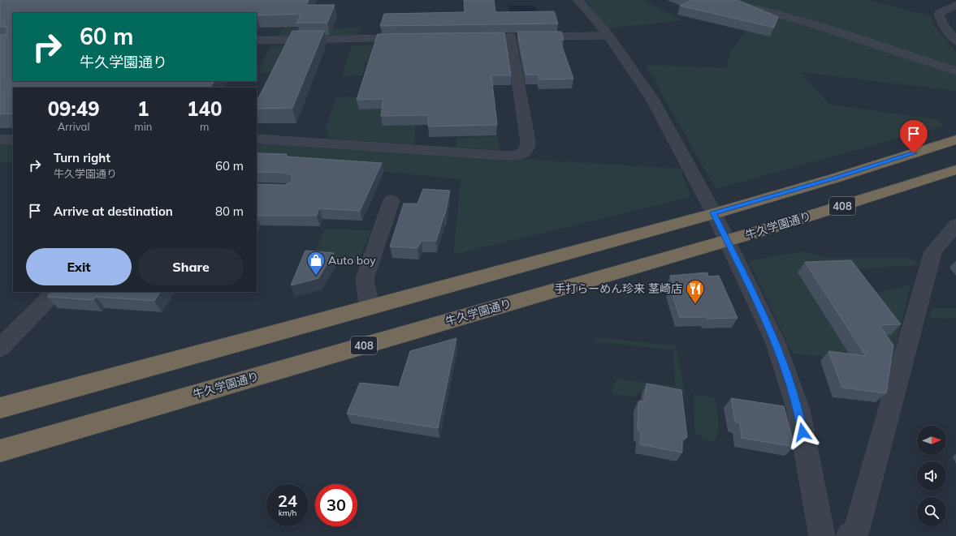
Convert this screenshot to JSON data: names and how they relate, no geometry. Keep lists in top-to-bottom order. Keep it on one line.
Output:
{"streets":{"highway":["408","牛久学園通り"]},"places":{"shop":["Auto boy"],"restaurant":["手打らーめん珍来 茎崎店"]},"north":"right","page":{"turn":["60 m","牛久学園通り"],"eta":["09:49","Arrival","1","min","140","m"],"list":[{"name":"Turn right","note":"牛久学園通り","value":"60 m"},{"name":"Arrive at destination","value":"80 m"}],"buttons":["Exit","Share"],"speed":"24 km/h","limit":"30"}}
